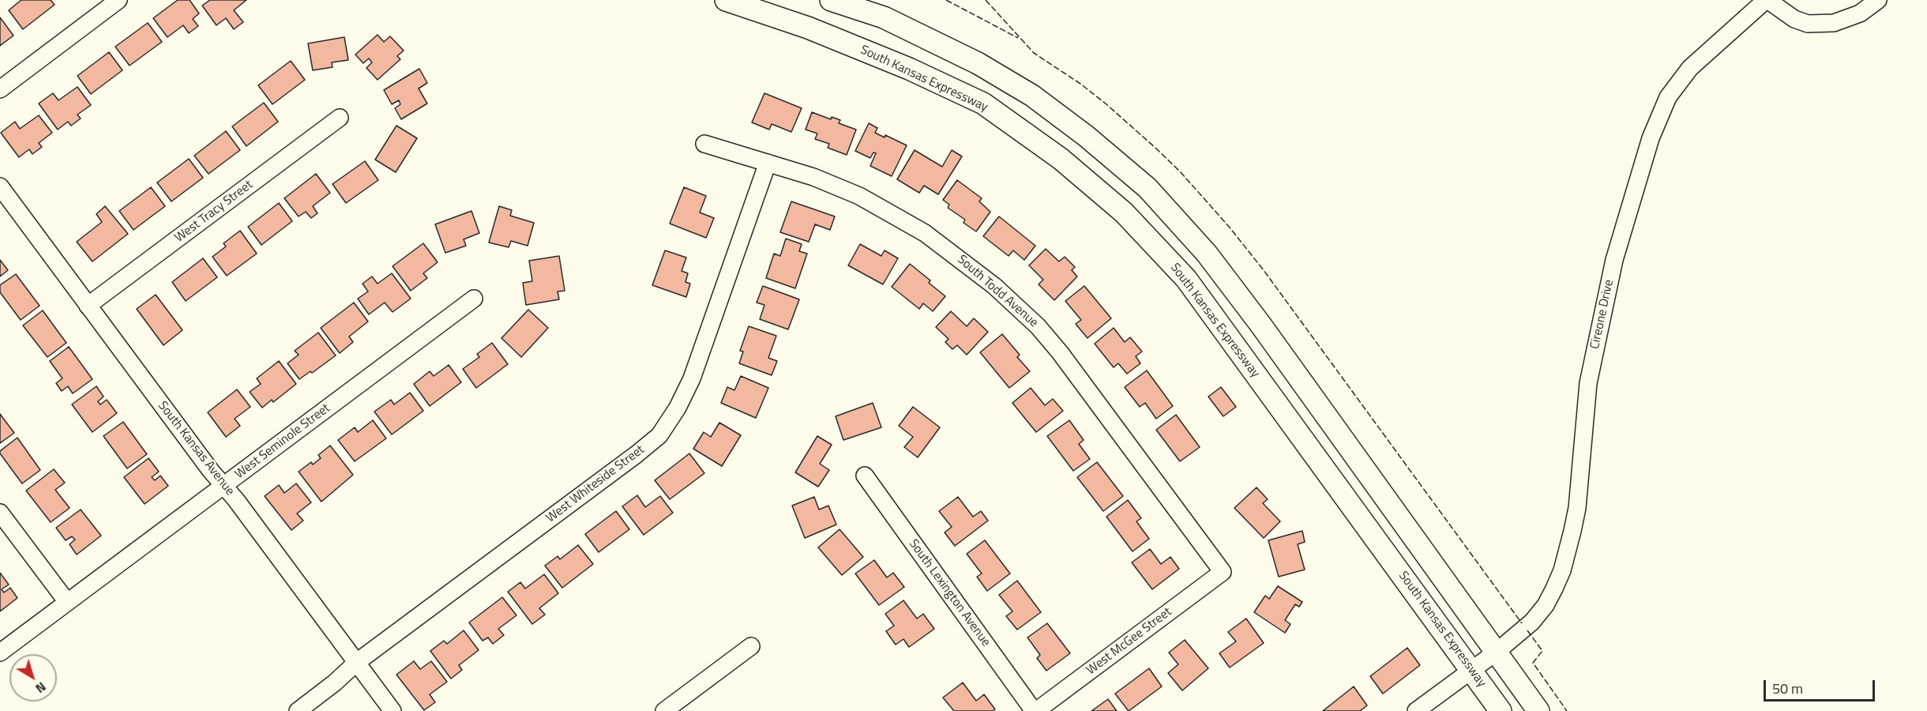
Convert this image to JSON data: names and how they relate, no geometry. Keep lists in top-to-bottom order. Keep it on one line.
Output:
{"streets":{"main road":["South Kansas Expressway"],"street":["West Tracy Street","South Todd Avenue","Cireone Drive","West Seminole Street","South Kansas Avenue","West Whiteside Street","South Lexington Avenue","West McGee Street"]},"crossings":[["South Kansas Expressway","Cireone Drive"],["West Tracy Street","South Kansas Avenue"],["South Todd Avenue","West Whiteside Street"],["South Todd Avenue","West McGee Street"],["West Seminole Street","South Kansas Avenue"],["South Kansas Avenue","West Whiteside Street"],["South Lexington Avenue","West McGee Street"]],"scale_bar":"50 m","north":"bottom right"}
